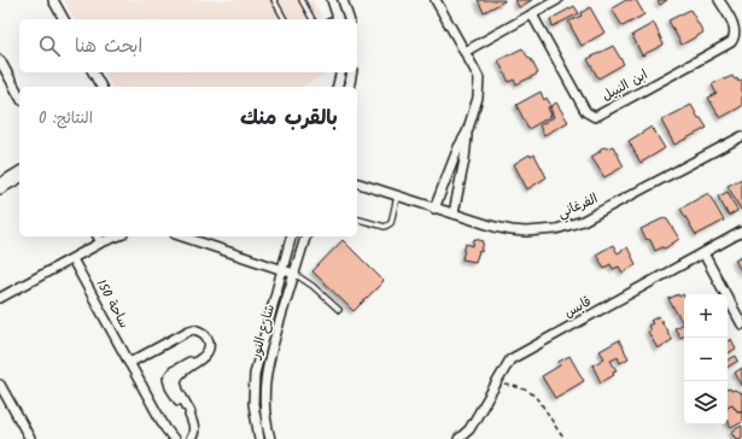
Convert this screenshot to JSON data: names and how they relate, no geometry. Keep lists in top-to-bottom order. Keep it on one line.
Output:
{"streets":{"street":["ابن النبيل","الفرغاني","ساحة 150","قابس","شارع النور"]},"page":{"search":"ابحث هنا","heading":["بالقرب منك","النتائج: 0"],"map_buttons":["+","−"]}}
